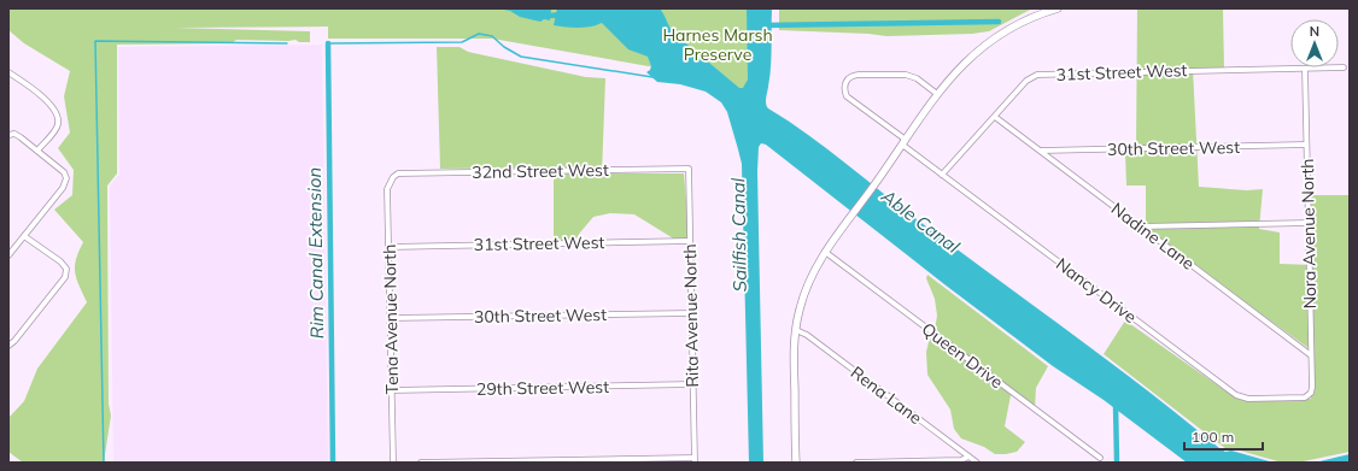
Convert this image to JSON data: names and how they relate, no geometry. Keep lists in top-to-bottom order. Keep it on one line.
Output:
{"streets":{"street":["31st Street West","30th Street West","32nd Street West","Nora Avenue North","Nadine Lane","Nancy Drive","Rita Avenue North","Tena Avenue North","Queen Drive","29th Street West","Rena Lane"]},"crossings":[["31st Street West","Nora Avenue North"],["31st Street West","Nadine Lane"],["31st Street West","Nancy Drive"],["31st Street West","Rita Avenue North"],["31st Street West","Tena Avenue North"],["30th Street West","Nora Avenue North"],["30th Street West","Nadine Lane"],["30th Street West","Rita Avenue North"],["30th Street West","Tena Avenue North"],["32nd Street West","Rita Avenue North"],["32nd Street West","Tena Avenue North"],["Nora Avenue North","Nadine Lane"],["Nora Avenue North","Nancy Drive"],["Rita Avenue North","29th Street West"],["Tena Avenue North","29th Street West"]],"water":["Able Canal","Sailfish Canal","Rim Canal Extension"],"parks":["Harnes Marsh Preserve"],"scale_bar":"100 m","north":"top"}
